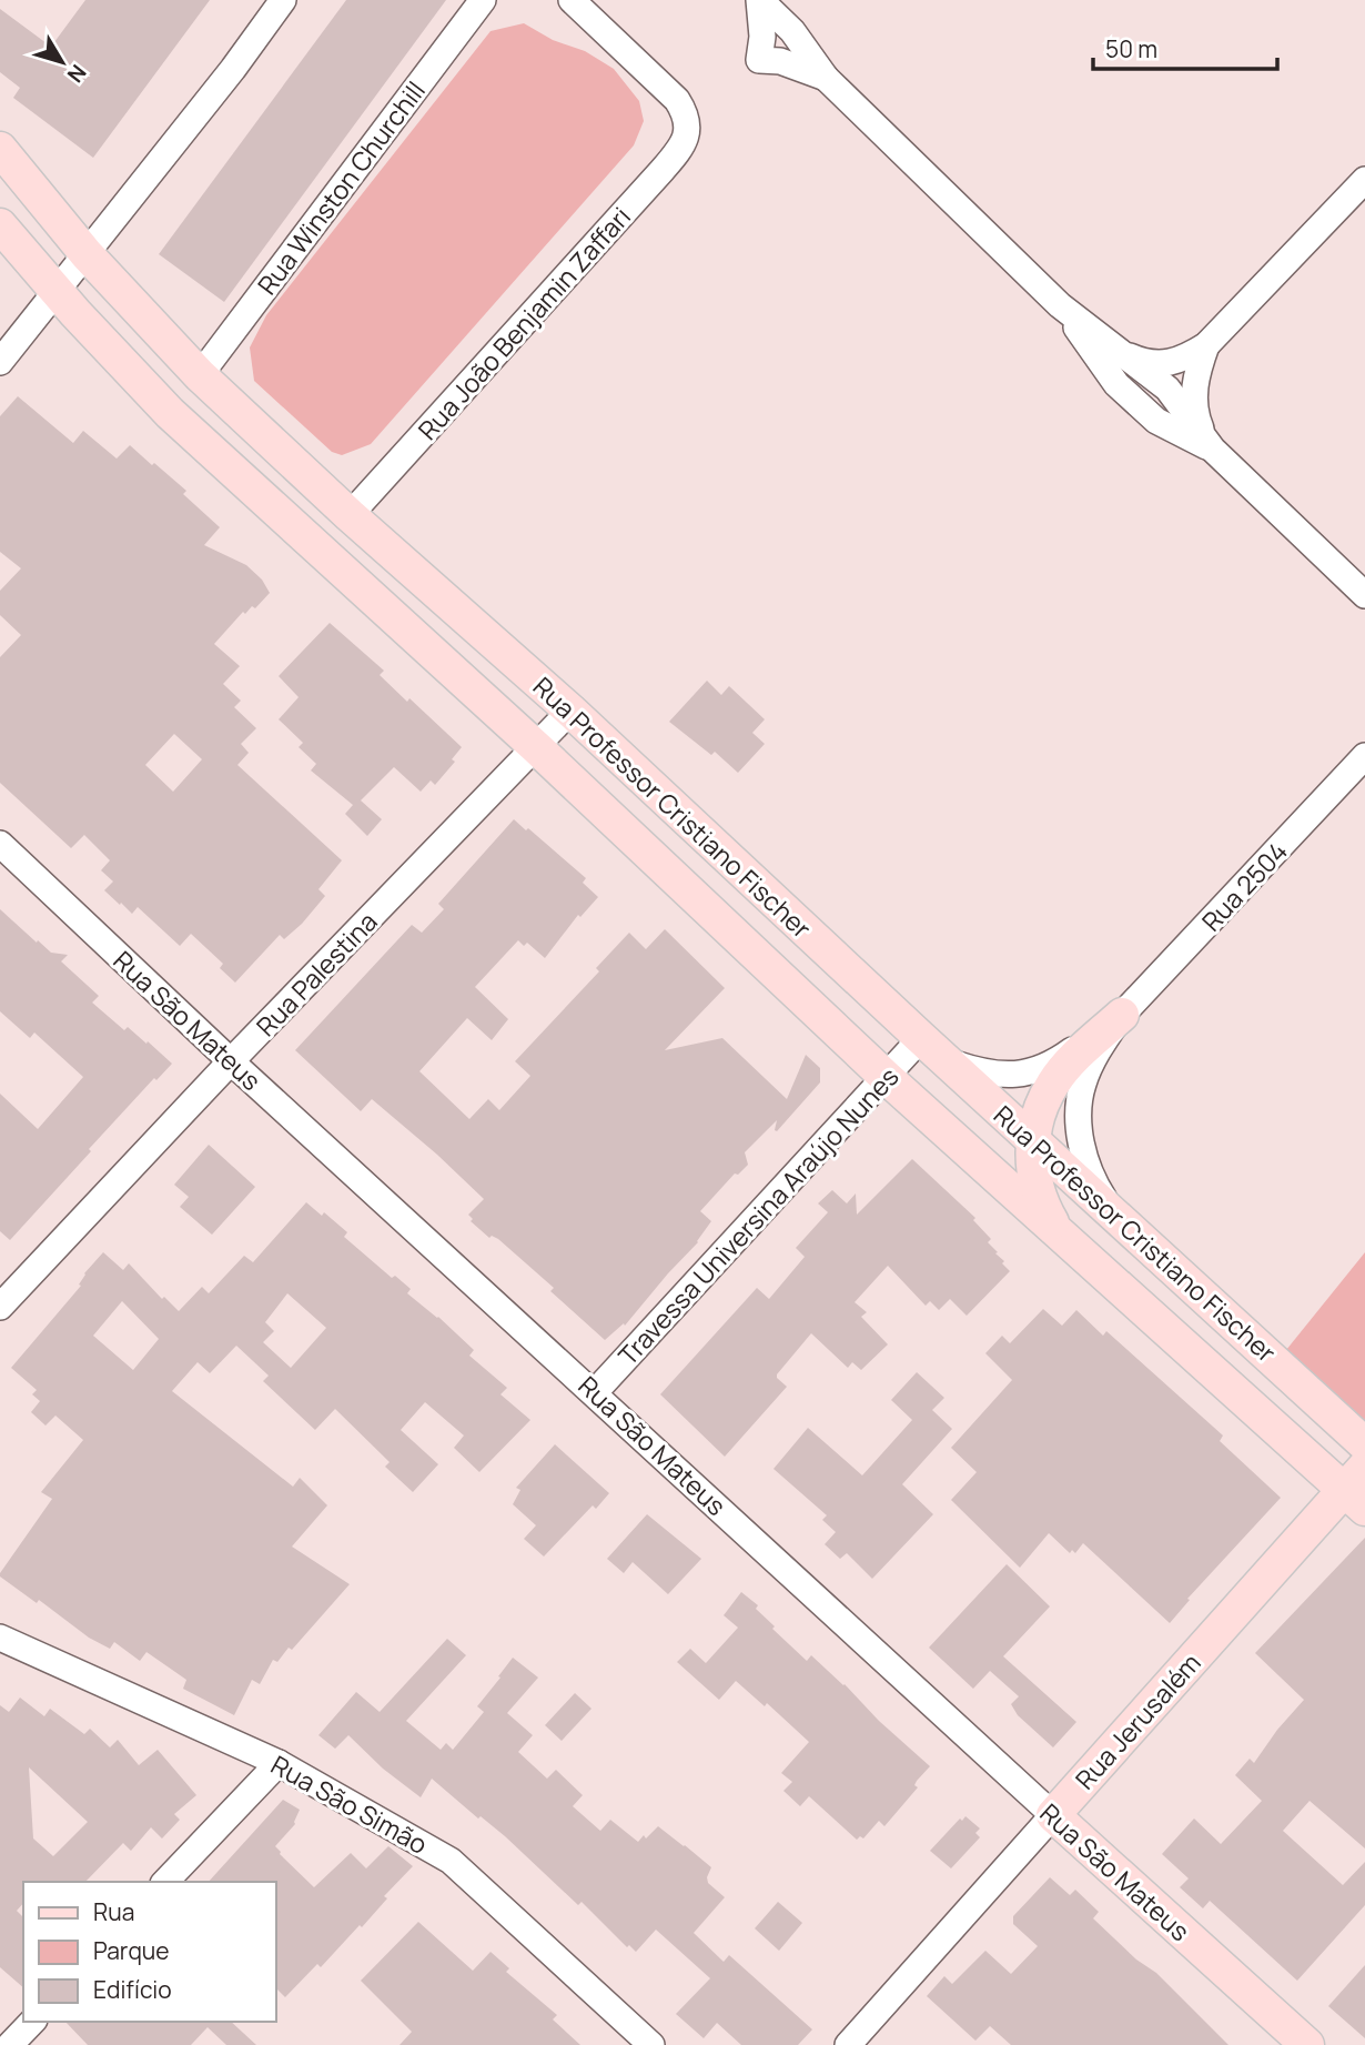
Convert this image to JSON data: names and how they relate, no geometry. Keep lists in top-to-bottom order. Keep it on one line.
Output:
{"streets":{"main road":["Rua Professor Cristiano Fischer","Rua São Mateus","Rua Jerusalém"],"street":["Rua Winston Churchill","Rua João Benjamin Zaffari","Rua 2504","Rua Palestina","Travessa Universina Araújo Nunes","Rua São Simão"]},"crossings":[["Rua Winston Churchill","Rua Professor Cristiano Fischer"],["Rua João Benjamin Zaffari","Rua Professor Cristiano Fischer"],["Rua Professor Cristiano Fischer","Rua 2504"],["Rua Professor Cristiano Fischer","Rua Palestina"],["Rua Professor Cristiano Fischer","Travessa Universina Araújo Nunes"],["Rua Professor Cristiano Fischer","Rua Jerusalém"],["Rua Palestina","Rua São Mateus"],["Rua São Mateus","Travessa Universina Araújo Nunes"],["Rua São Mateus","Rua Jerusalém"]],"legend":["Rua","Parque","Edifício"],"scale_bar":"50 m","north":"bottom right"}
